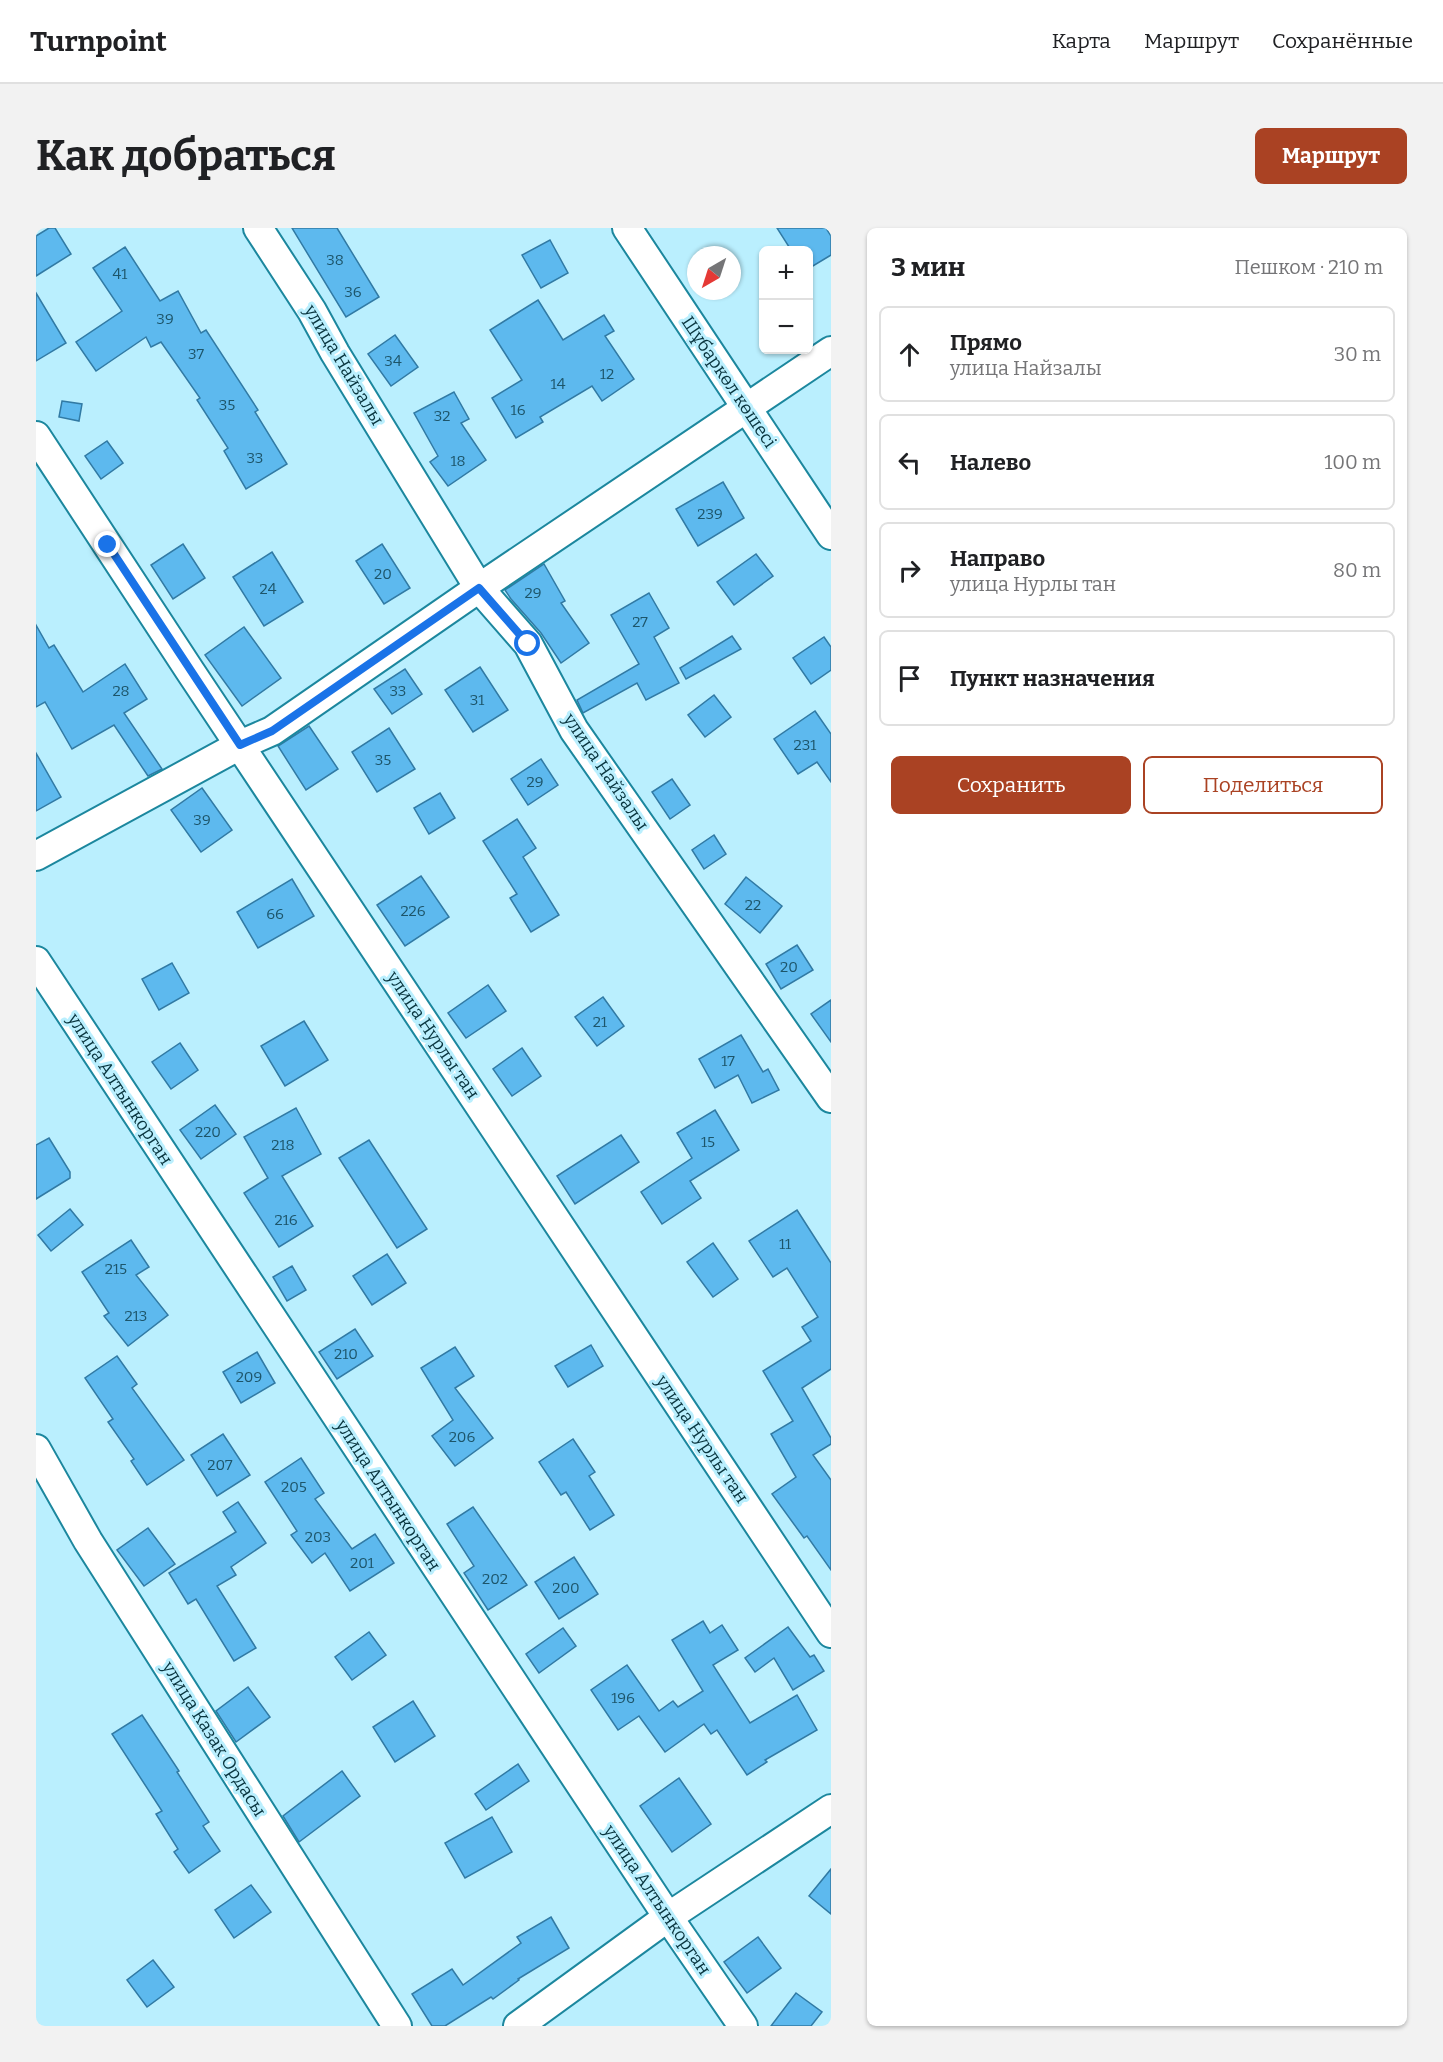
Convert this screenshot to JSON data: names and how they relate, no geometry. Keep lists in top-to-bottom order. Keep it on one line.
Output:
{"streets":{"street":["улица Найзалы","Шұбаркөл көшесі","улица Нурлы тан","улица Алтынкорган","улица Казак Ордасы"]},"house_numbers":["38","41","36","39","37","34","12","14","35","16","32","33","18","239","20","24","29","27","28","33","31","231","35","29","39","22","226","66","20","21","17","220","15","218","216","11","215","213","210","209","206","207","205","203","201","202","200","196"],"north":"bottom left","page":{"header":"Turnpoint","nav":["Карта","Маршрут","Сохранённые"],"buttons":["Маршрут",["Сохранить","Поделиться"]],"title":"Как добраться","heading":["3 мин","Пешком · 210 m"],"map_buttons":["+","−"],"list":[["Прямо","улица Найзалы","30 m"],["Налево","100 m"],["Направо","улица Нурлы тан","80 m"],"Пункт назначения"]}}
